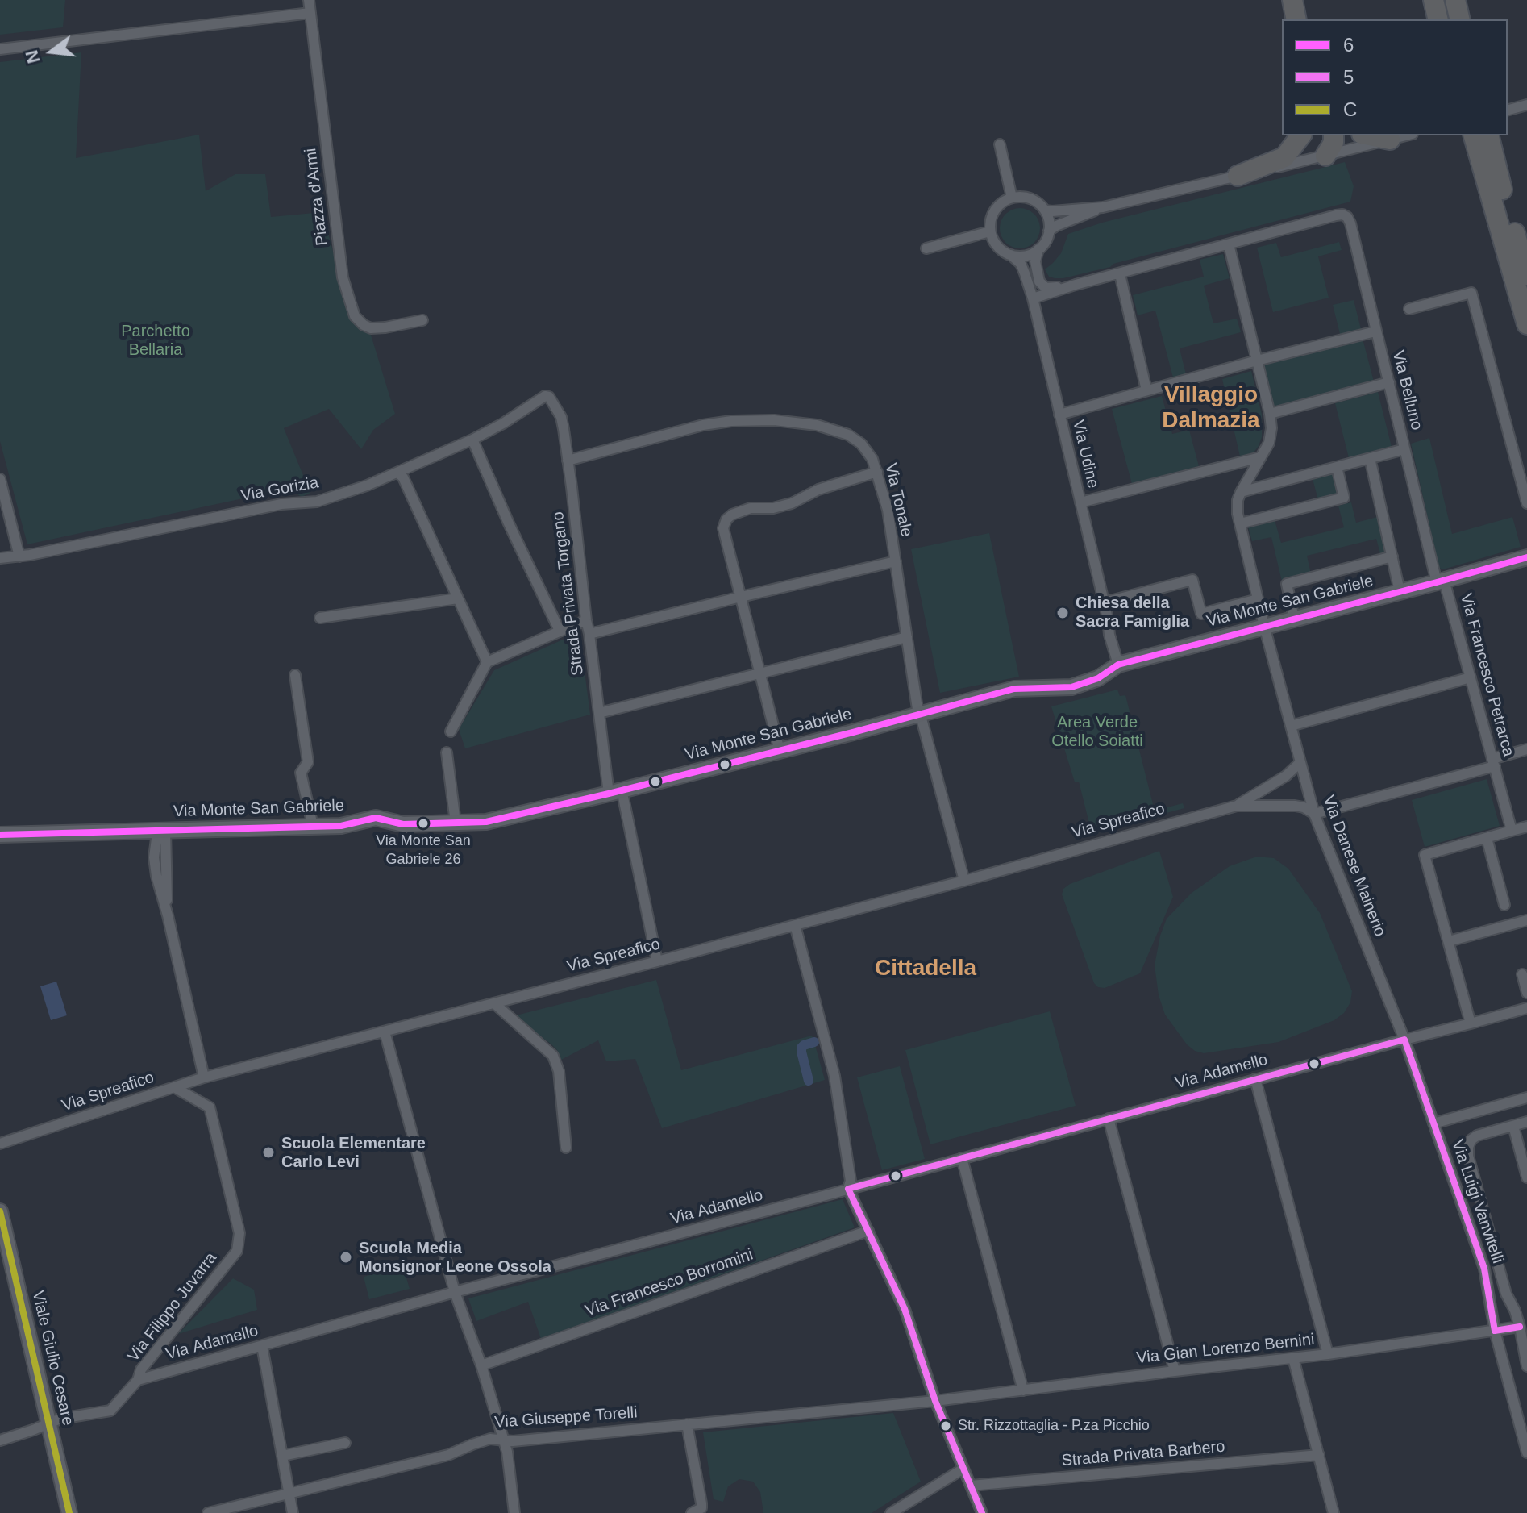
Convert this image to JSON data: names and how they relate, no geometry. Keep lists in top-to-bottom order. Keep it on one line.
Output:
{"streets":{"street":["Piazza d'Armi","Via Belluno","Via Udine","Via Gorizia","Via Tonale","Strada Privata Torgano","Via Monte San Gabriele","Via Francesco Petrarca","Via Spreafico","Via Danese Mainerio","Via Adamello","Via Luigi Vanvitelli","Via Francesco Borromini","Via Filippo Juvarra","Via Gian Lorenzo Bernini","Viale Giulio Cesare","Via Giuseppe Torelli","Strada Privata Barbero"]},"crossings":[["Via Belluno","Via Monte San Gabriele"],["Via Belluno","Via Francesco Petrarca"],["Via Udine","Via Monte San Gabriele"],["Via Gorizia","Strada Privata Torgano"],["Via Tonale","Strada Privata Torgano"],["Via Tonale","Via Monte San Gabriele"],["Via Tonale","Via Spreafico"],["Strada Privata Torgano","Via Monte San Gabriele"],["Strada Privata Torgano","Via Spreafico"],["Via Monte San Gabriele","Via Francesco Petrarca"],["Via Monte San Gabriele","Via Danese Mainerio"],["Via Spreafico","Via Danese Mainerio"],["Via Spreafico","Via Filippo Juvarra"],["Via Danese Mainerio","Via Adamello"],["Via Danese Mainerio","Via Luigi Vanvitelli"],["Via Adamello","Via Luigi Vanvitelli"],["Via Adamello","Via Filippo Juvarra"],["Via Luigi Vanvitelli","Via Gian Lorenzo Bernini"],["Via Gian Lorenzo Bernini","Via Giuseppe Torelli"]],"districts":["Villaggio Dalmazia","Cittadella"],"parks":["Parchetto Bellaria","Area Verde Otello Soiatti"],"places":["Chiesa della Sacra Famiglia","Via Monte San Gabriele 26","Scuola Elementare Carlo Levi","Scuola Media Monsignor Leone Ossola","Str. Rizzottaglia - P.za Picchio"],"lines":["transit line 6","transit line 5","transit line C"],"legend":["6","5","C"],"north":"left"}
